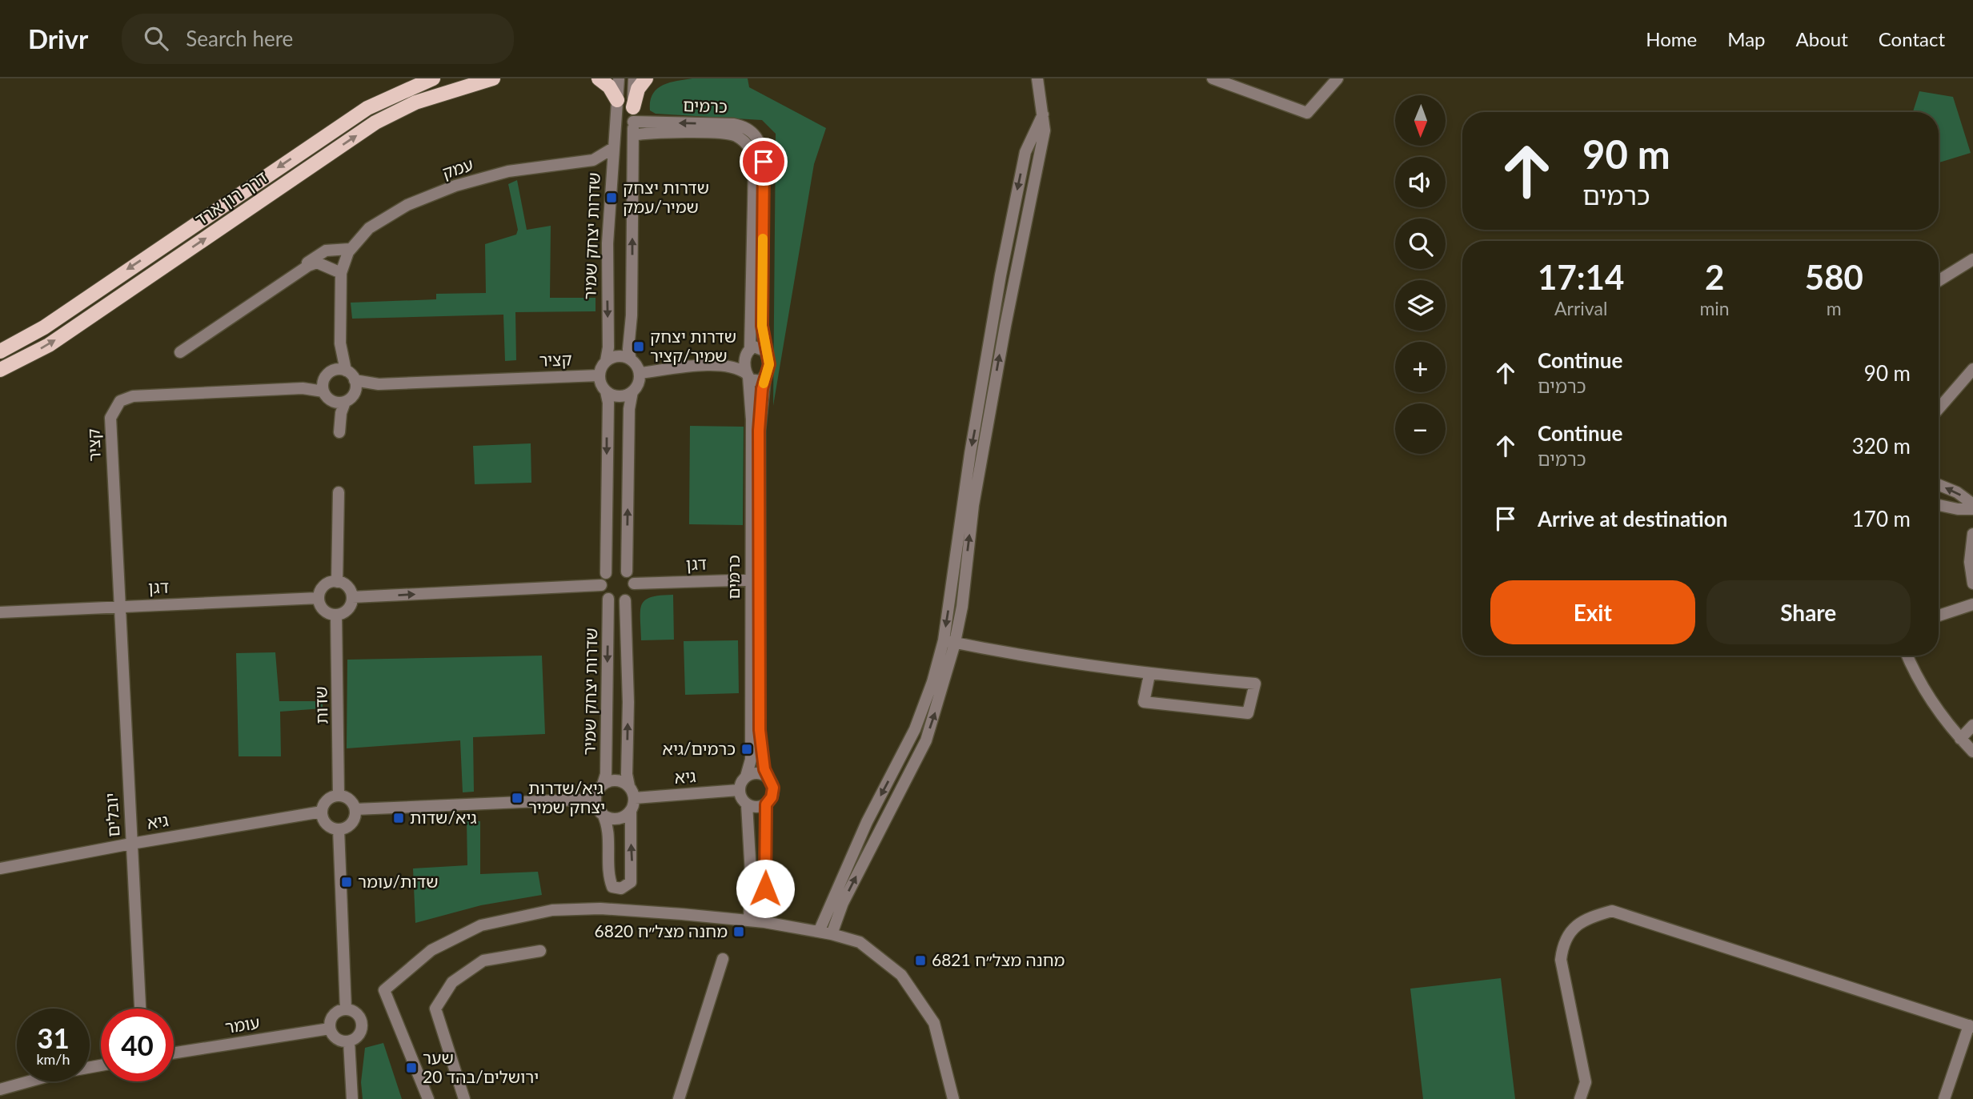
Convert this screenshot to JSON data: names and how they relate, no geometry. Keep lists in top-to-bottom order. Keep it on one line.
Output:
{"streets":{"main road":["דרך רון ארד"],"street":["כרמים","עמק","שדרות יצחק שמיר","קציר","דגן","שדות","גיא","יובלים","עומר"]},"crossings":[["כרמים","דגן"],["כרמים","גיא"],["עמק","שדרות יצחק שמיר"],["עמק","קציר"],["שדרות יצחק שמיר","קציר"],["שדרות יצחק שמיר","דגן"],["שדרות יצחק שמיר","גיא"],["קציר","דגן"],["קציר","יובלים"],["דגן","שדות"],["דגן","יובלים"],["שדות","גיא"],["גיא","יובלים"]],"places":{"transit":["שדרות יצחק שמיר/עמק","שדרות יצחק שמיר/קציר","כרמים/גיא","גיא/שדרות יצחק שמיר","גיא/שדות","שדות/עומר","מחנה מצל״ח 6820","מחנה מצל״ח 6821","שער ירושלים/בהד 20"]},"north":"bottom","page":{"header":"Drivr","search":"Search here","nav":["Home","Map","About","Contact"],"map_buttons":["+","−"],"turn":["90 m","כרמים"],"eta":["17:14","Arrival","2","min","580","m"],"list":[{"name":"Continue","note":"כרמים","value":"90 m"},{"name":"Continue","note":"כרמים","value":"320 m"},{"name":"Arrive at destination","value":"170 m"}],"buttons":["Exit","Share"],"speed":"31 km/h","limit":"40"}}
